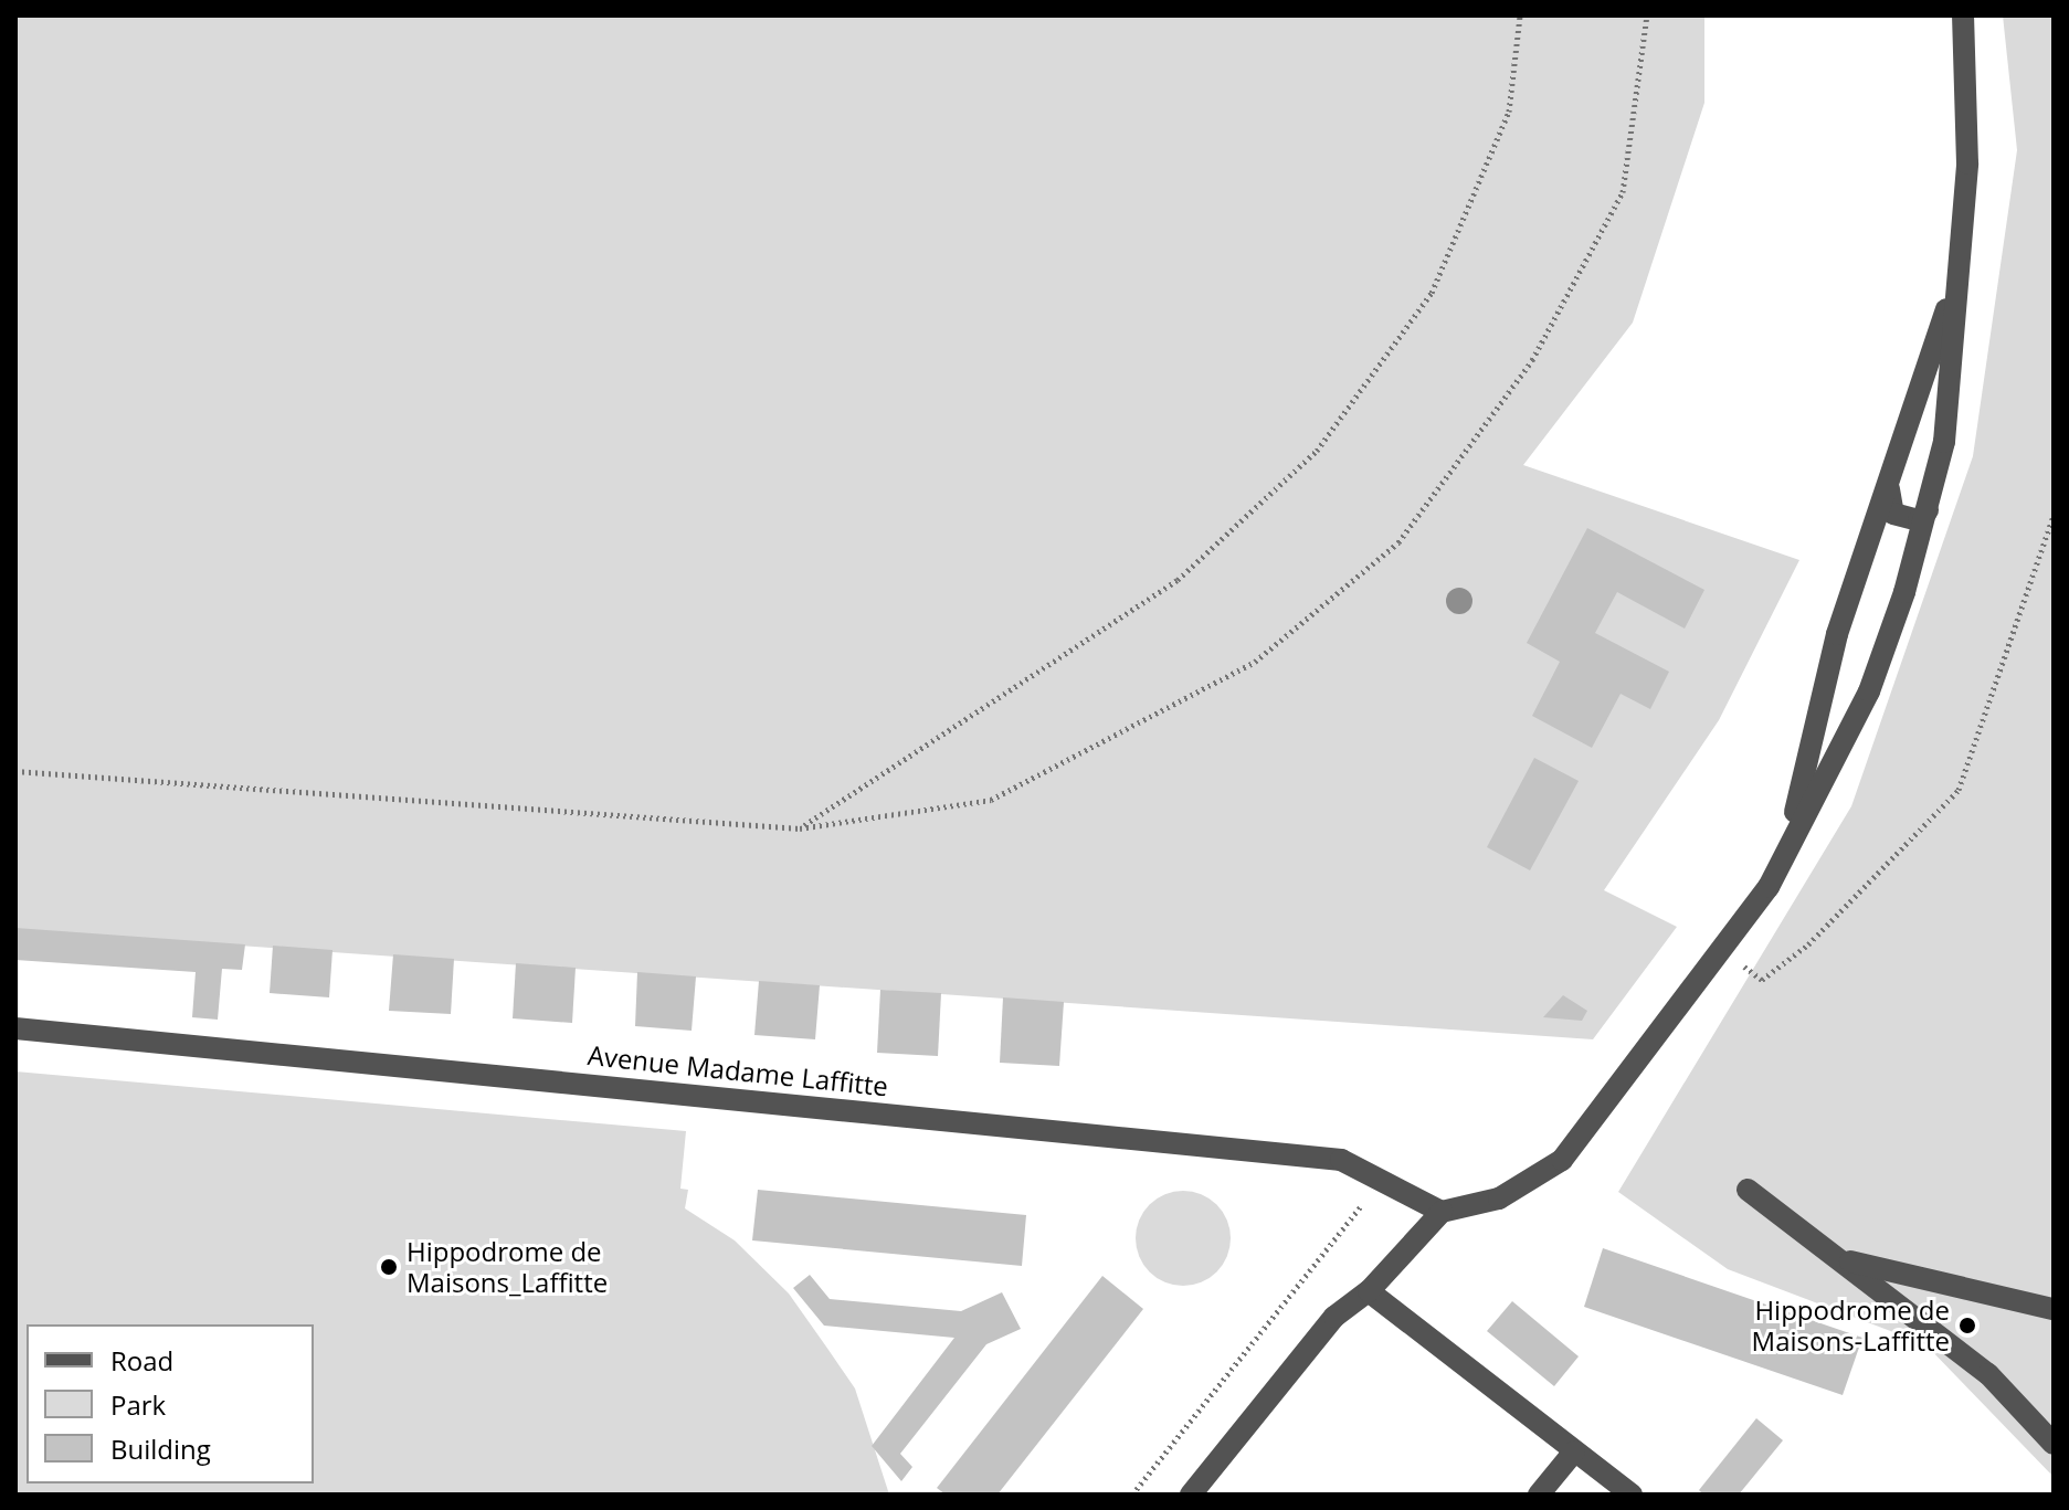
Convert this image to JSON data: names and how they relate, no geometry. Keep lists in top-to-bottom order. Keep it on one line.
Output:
{"streets":{"street":["Avenue Madame Laffitte"]},"places":["Hippodrome de Maisons_Laffitte","Hippodrome de Maisons-Laffitte"],"legend":["Road","Park","Building"]}
